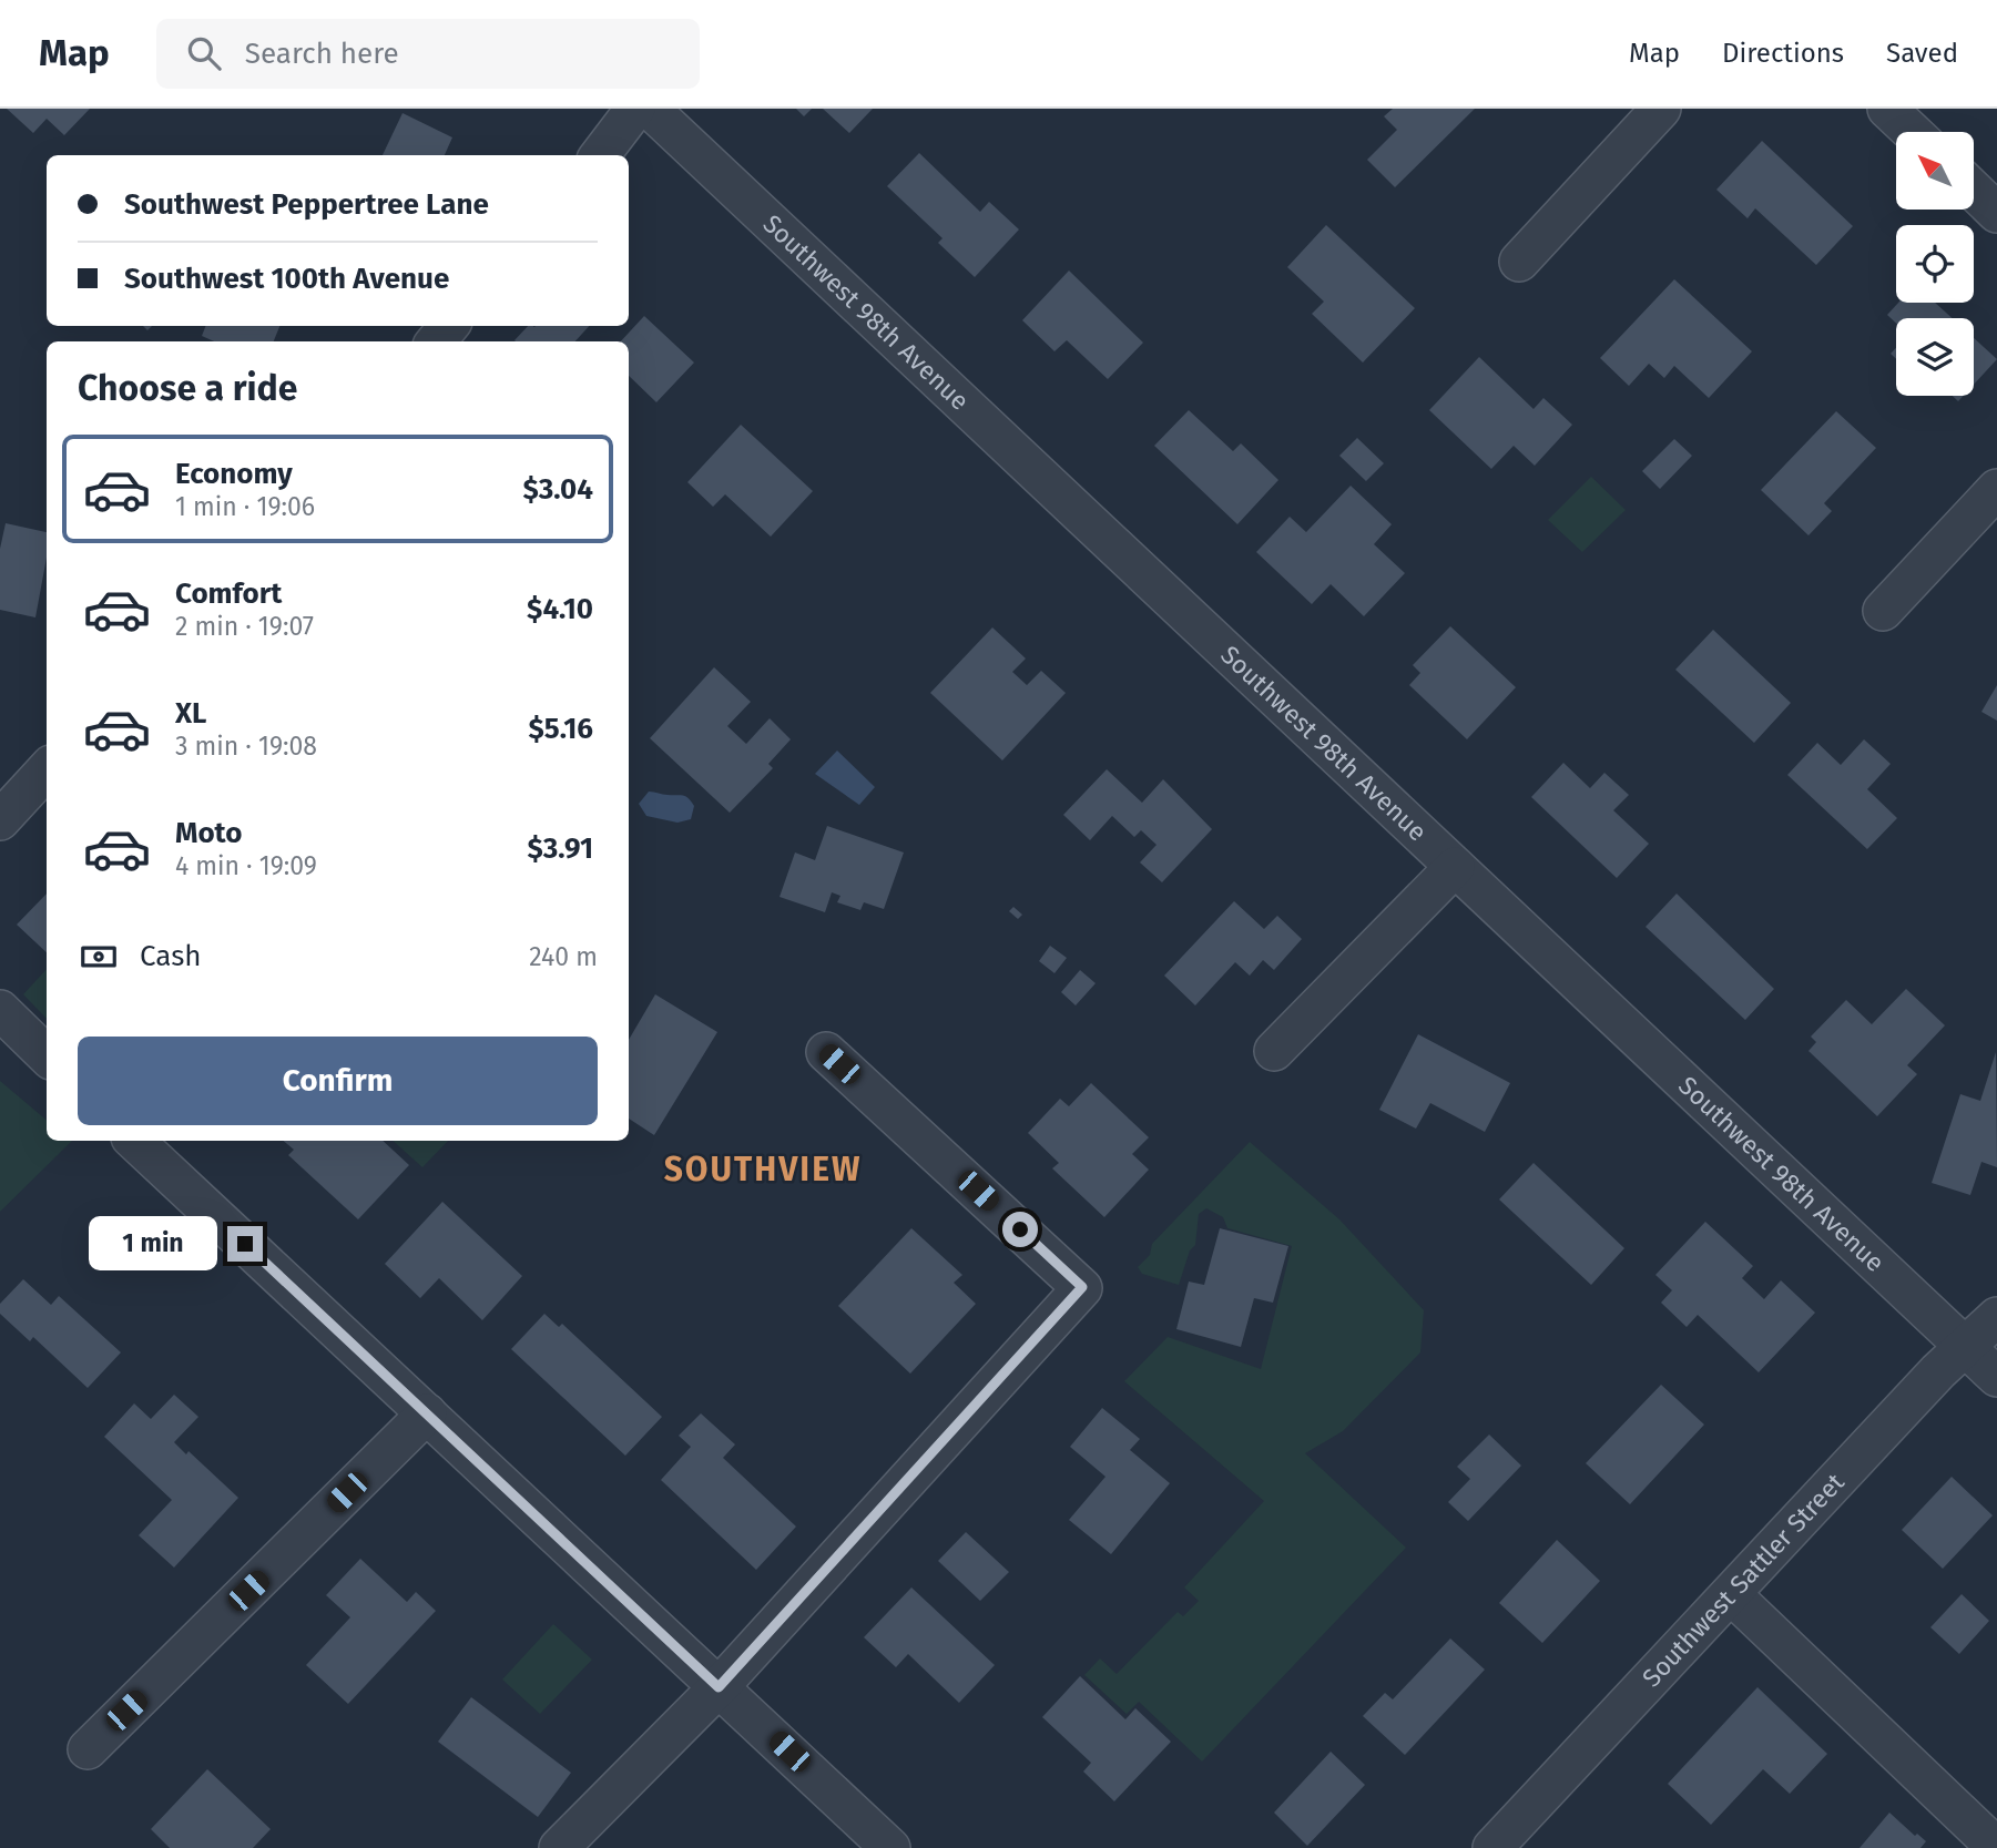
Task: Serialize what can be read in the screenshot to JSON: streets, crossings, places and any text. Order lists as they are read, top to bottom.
{
  "streets": {
    "street": ["Southwest 98th Avenue", "Southwest Sattler Street"]
  },
  "crossings": [
    ["Southwest 98th Avenue", "Southwest Sattler Street"]
  ],
  "districts": ["SOUTHVIEW"],
  "north": "top left",
  "page": {
    "header": "Map",
    "search": "Search here",
    "nav": ["Map", "Directions", "Saved"],
    "banner": ["Southwest Peppertree Lane", "Southwest 100th Avenue"],
    "heading": "Choose a ride",
    "list": [
      {
        "name": "Economy",
        "note": "1 min · 19:06",
        "value": "$3.04"
      },
      {
        "name": "Comfort",
        "note": "2 min · 19:07",
        "value": "$4.10"
      },
      {
        "name": "XL",
        "note": "3 min · 19:08",
        "value": "$5.16"
      },
      {
        "name": "Moto",
        "note": "4 min · 19:09",
        "value": "$3.91"
      }
    ],
    "pay": ["Cash", "240 m"],
    "buttons": "Confirm",
    "bubble": "1 min"
  }
}
